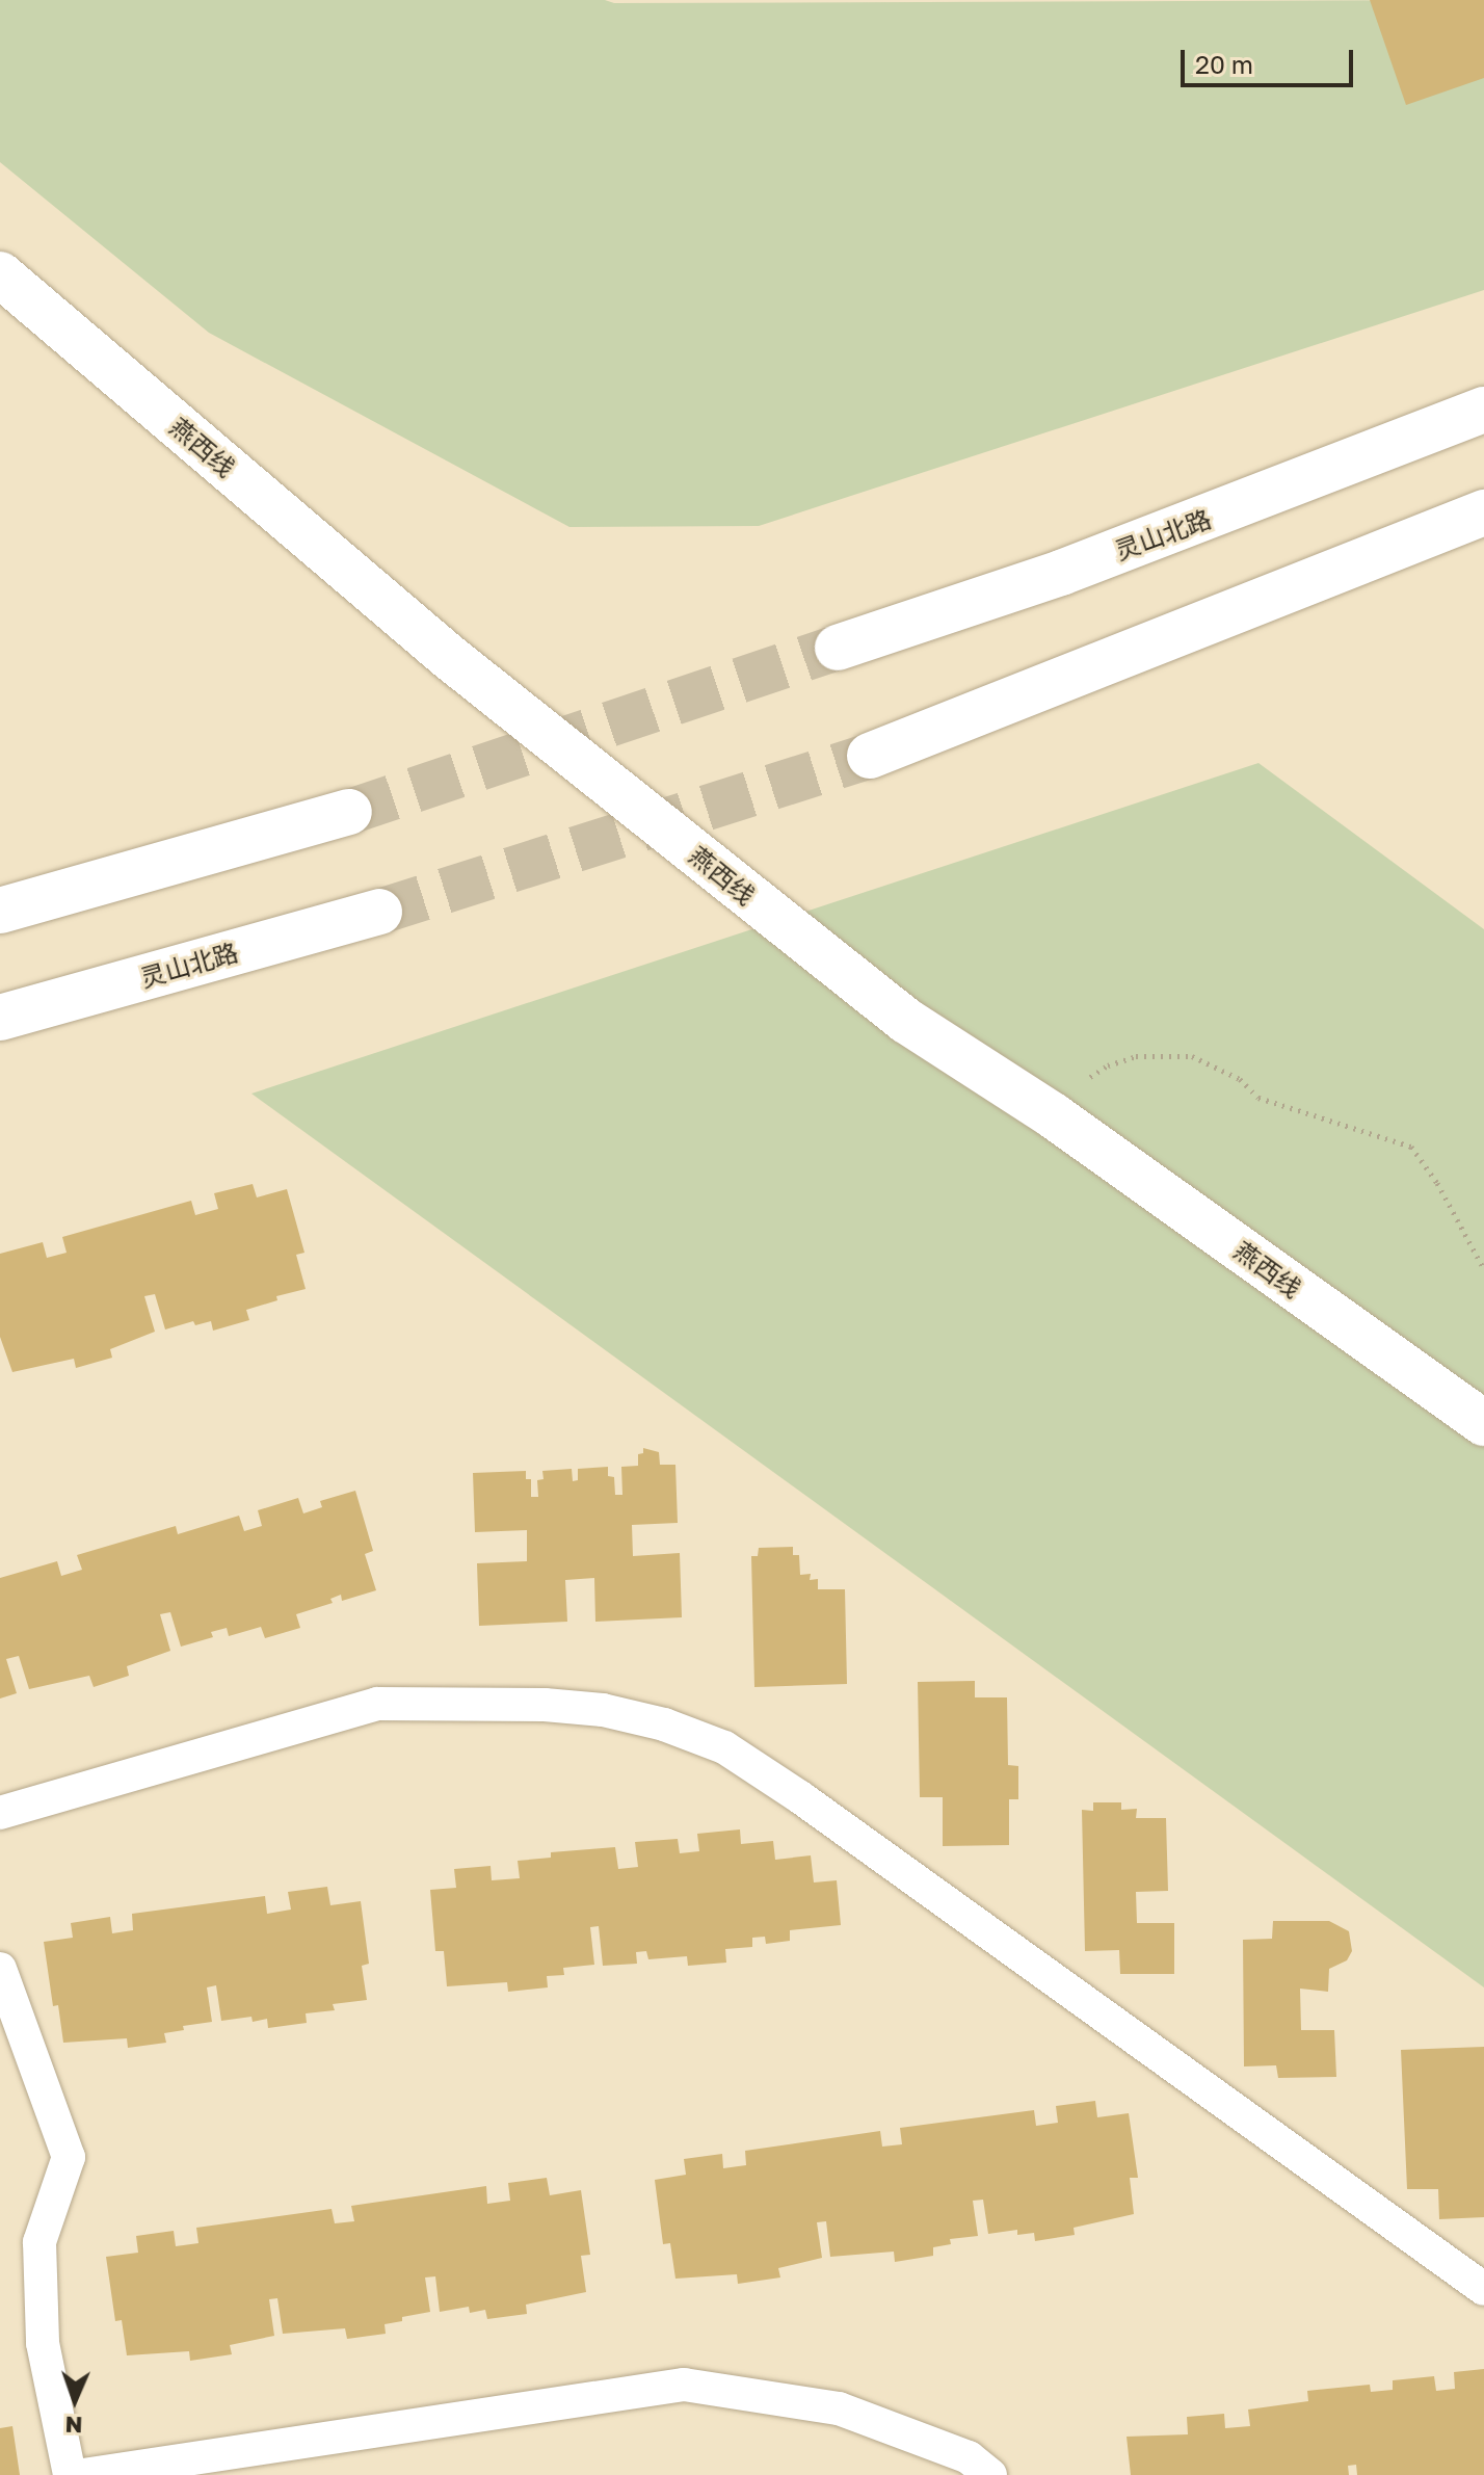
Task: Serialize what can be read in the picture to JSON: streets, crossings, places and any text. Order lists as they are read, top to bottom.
{
  "streets": {
    "street": ["燕西线", "灵山北路"]
  },
  "scale_bar": "20 m",
  "north": "bottom"
}
